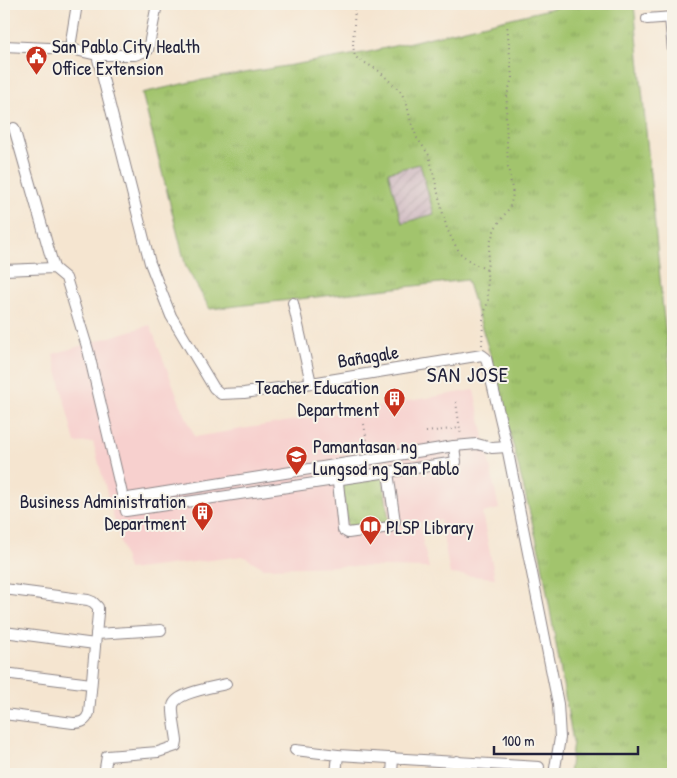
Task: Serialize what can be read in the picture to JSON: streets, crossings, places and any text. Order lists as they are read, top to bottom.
{
  "streets": {
    "street": ["Bañagale"]
  },
  "districts": ["SAN JOSE"],
  "places": {
    "public building": ["San Pablo City Health Office Extension"],
    "building": ["Teacher Education Department", "Business Administration Department"],
    "school or university": ["Pamantasan ng Lungsod ng San Pablo"],
    "library": ["PLSP Library"]
  },
  "scale_bar": "100 m"
}
